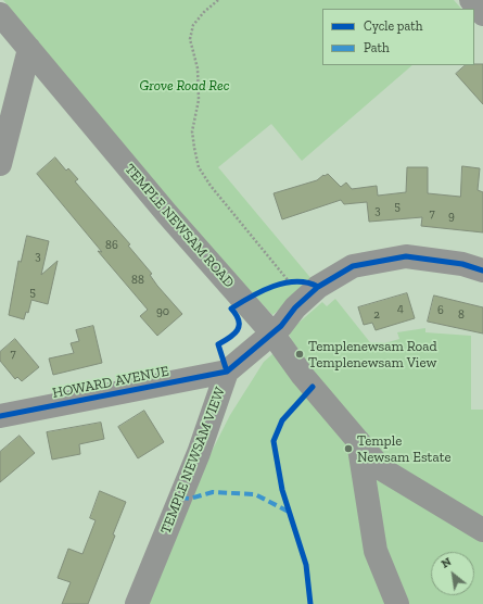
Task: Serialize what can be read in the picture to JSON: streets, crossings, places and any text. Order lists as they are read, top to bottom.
{
  "streets": {
    "street": ["TEMPLE NEWSAM ROAD", "HOWARD AVENUE", "TEMPLE NEWSAM VIEW"]
  },
  "crossings": [
    ["TEMPLE NEWSAM ROAD", "TEMPLE NEWSAM VIEW"],
    ["HOWARD AVENUE", "TEMPLE NEWSAM VIEW"]
  ],
  "parks": ["Grove Road Rec"],
  "places": ["Templenewsam Road Templenewsam View", "Temple Newsam Estate"],
  "house_numbers": [
    "5",
    "3",
    "7",
    "9",
    "86",
    "3",
    "88",
    "5",
    "4",
    "6",
    "90",
    "2",
    "8",
    "7"
  ],
  "legend": ["Cycle path", "Path"],
  "north": "top left"
}
